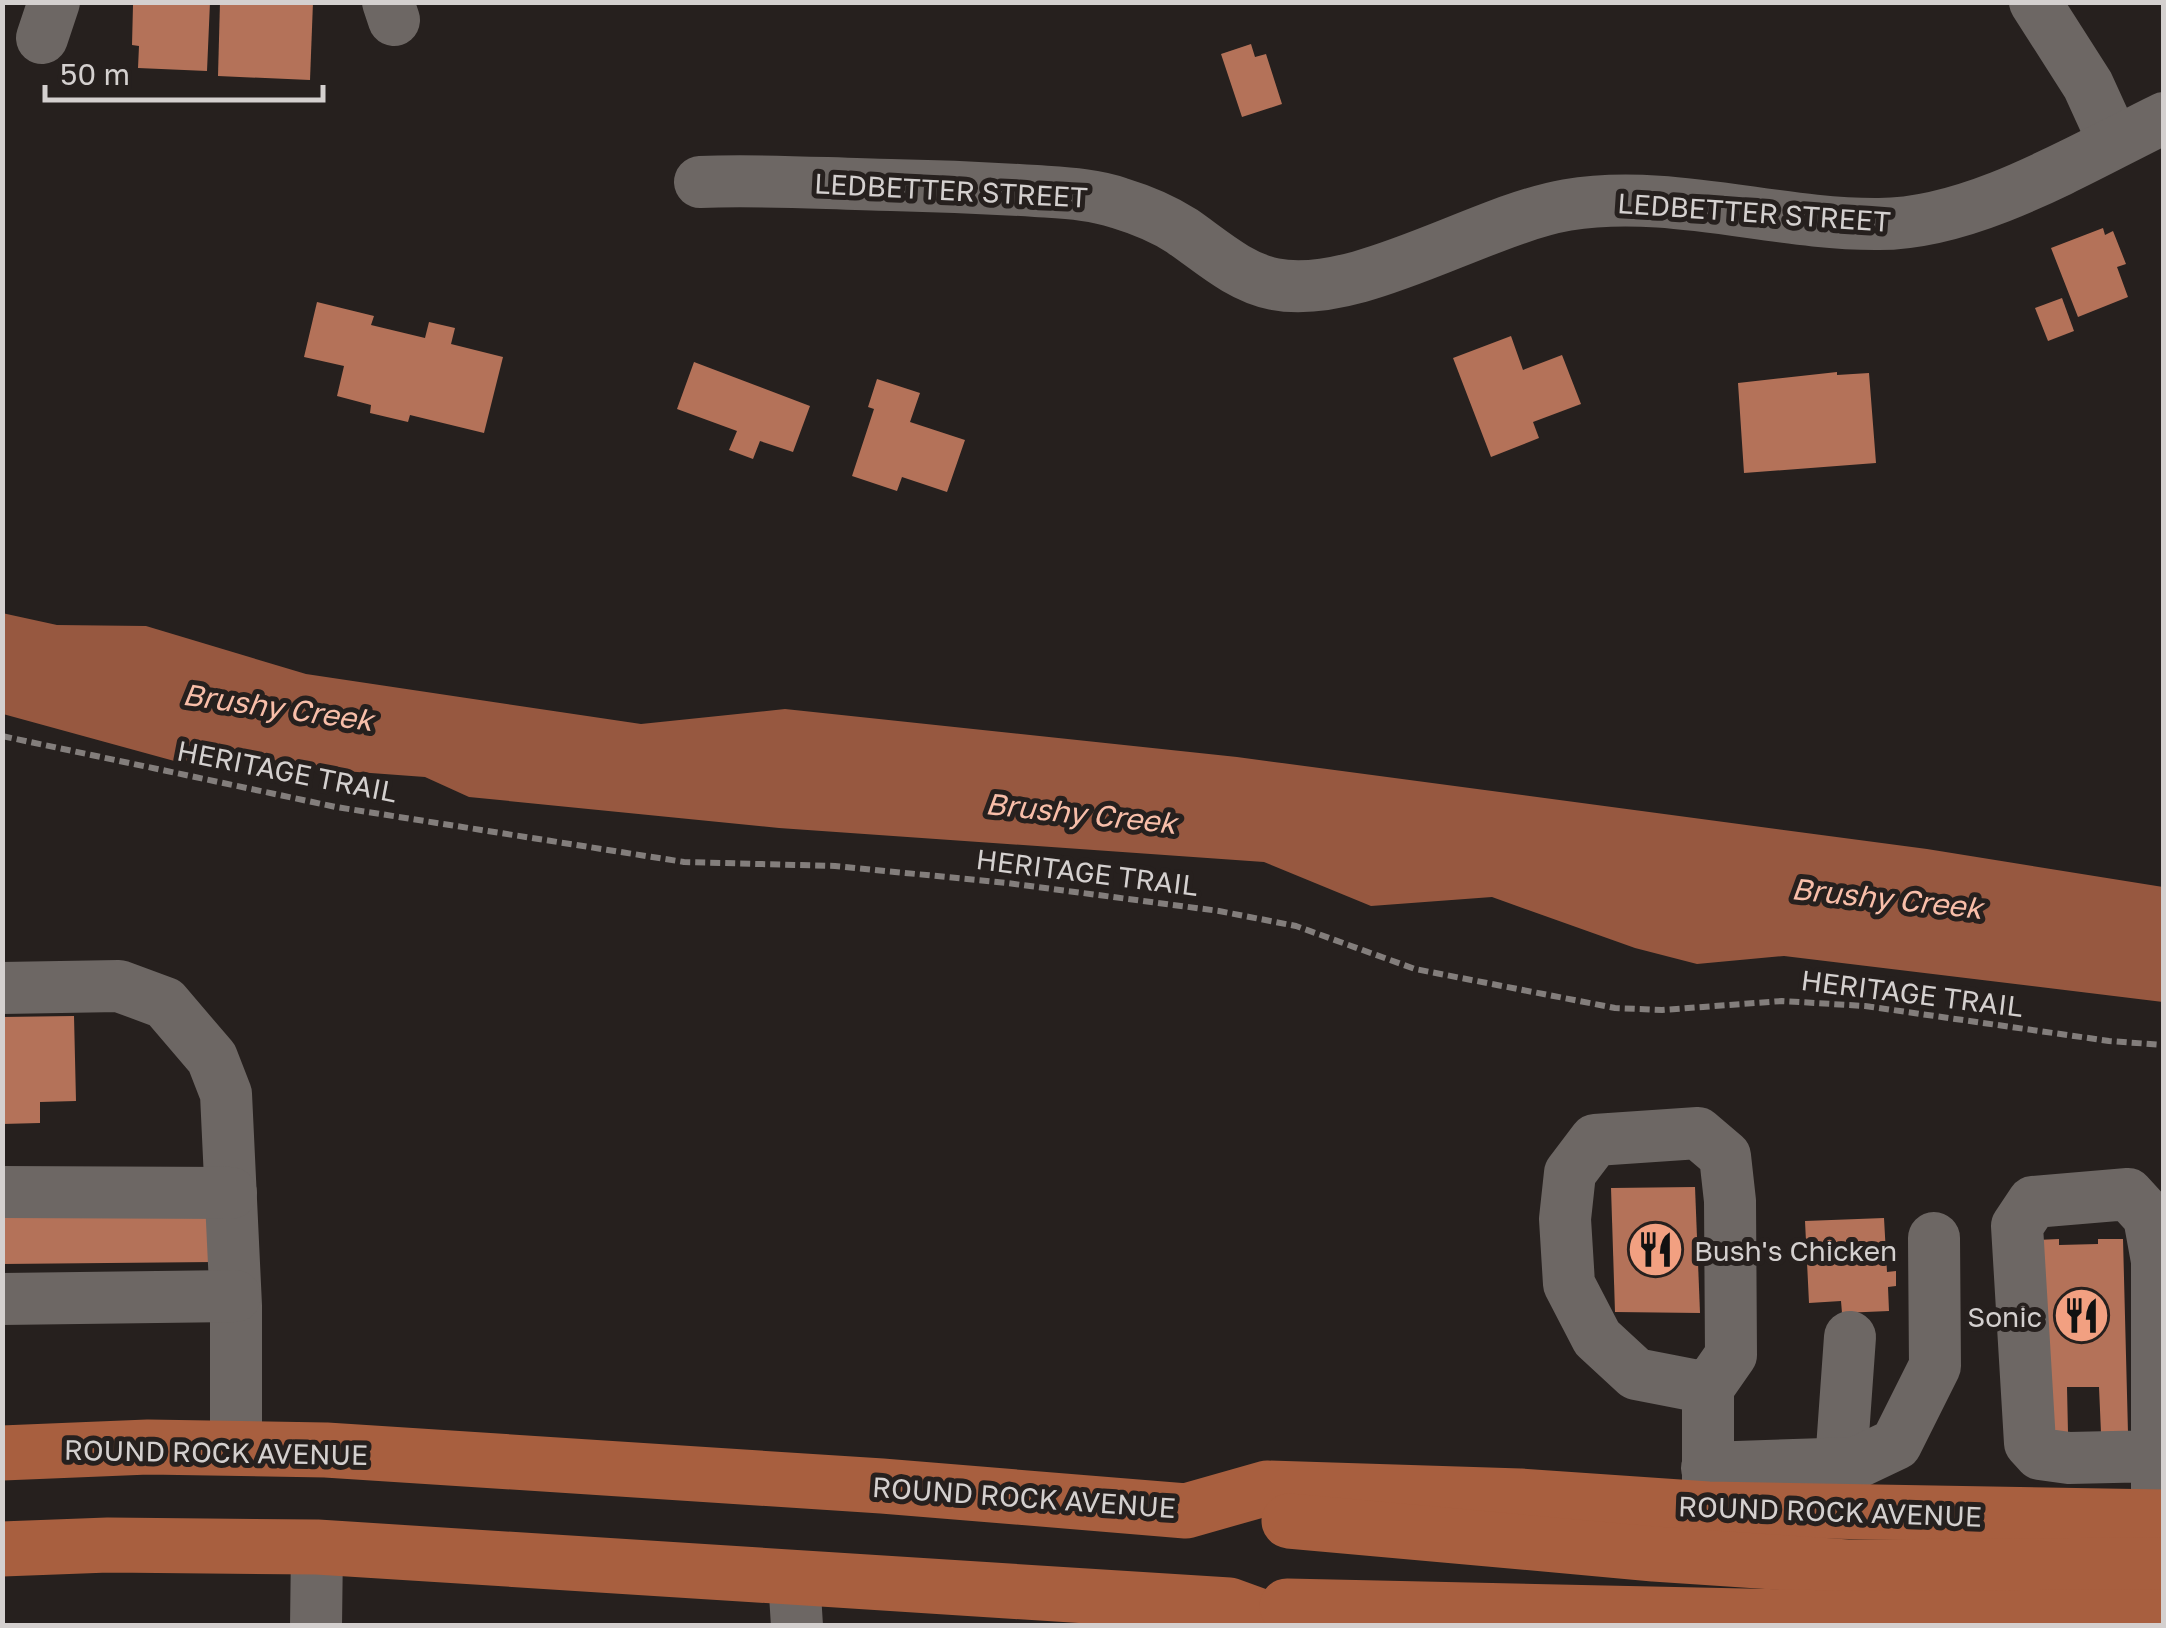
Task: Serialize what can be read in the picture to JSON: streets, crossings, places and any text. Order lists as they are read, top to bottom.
{
  "streets": {
    "main road": ["ROUND ROCK AVENUE"],
    "street": ["LEDBETTER STREET"],
    "path": ["HERITAGE TRAIL"]
  },
  "water": ["Brushy Creek"],
  "places": {
    "restaurant": ["Bush's Chicken", "Sonic"]
  },
  "scale_bar": "50 m"
}
